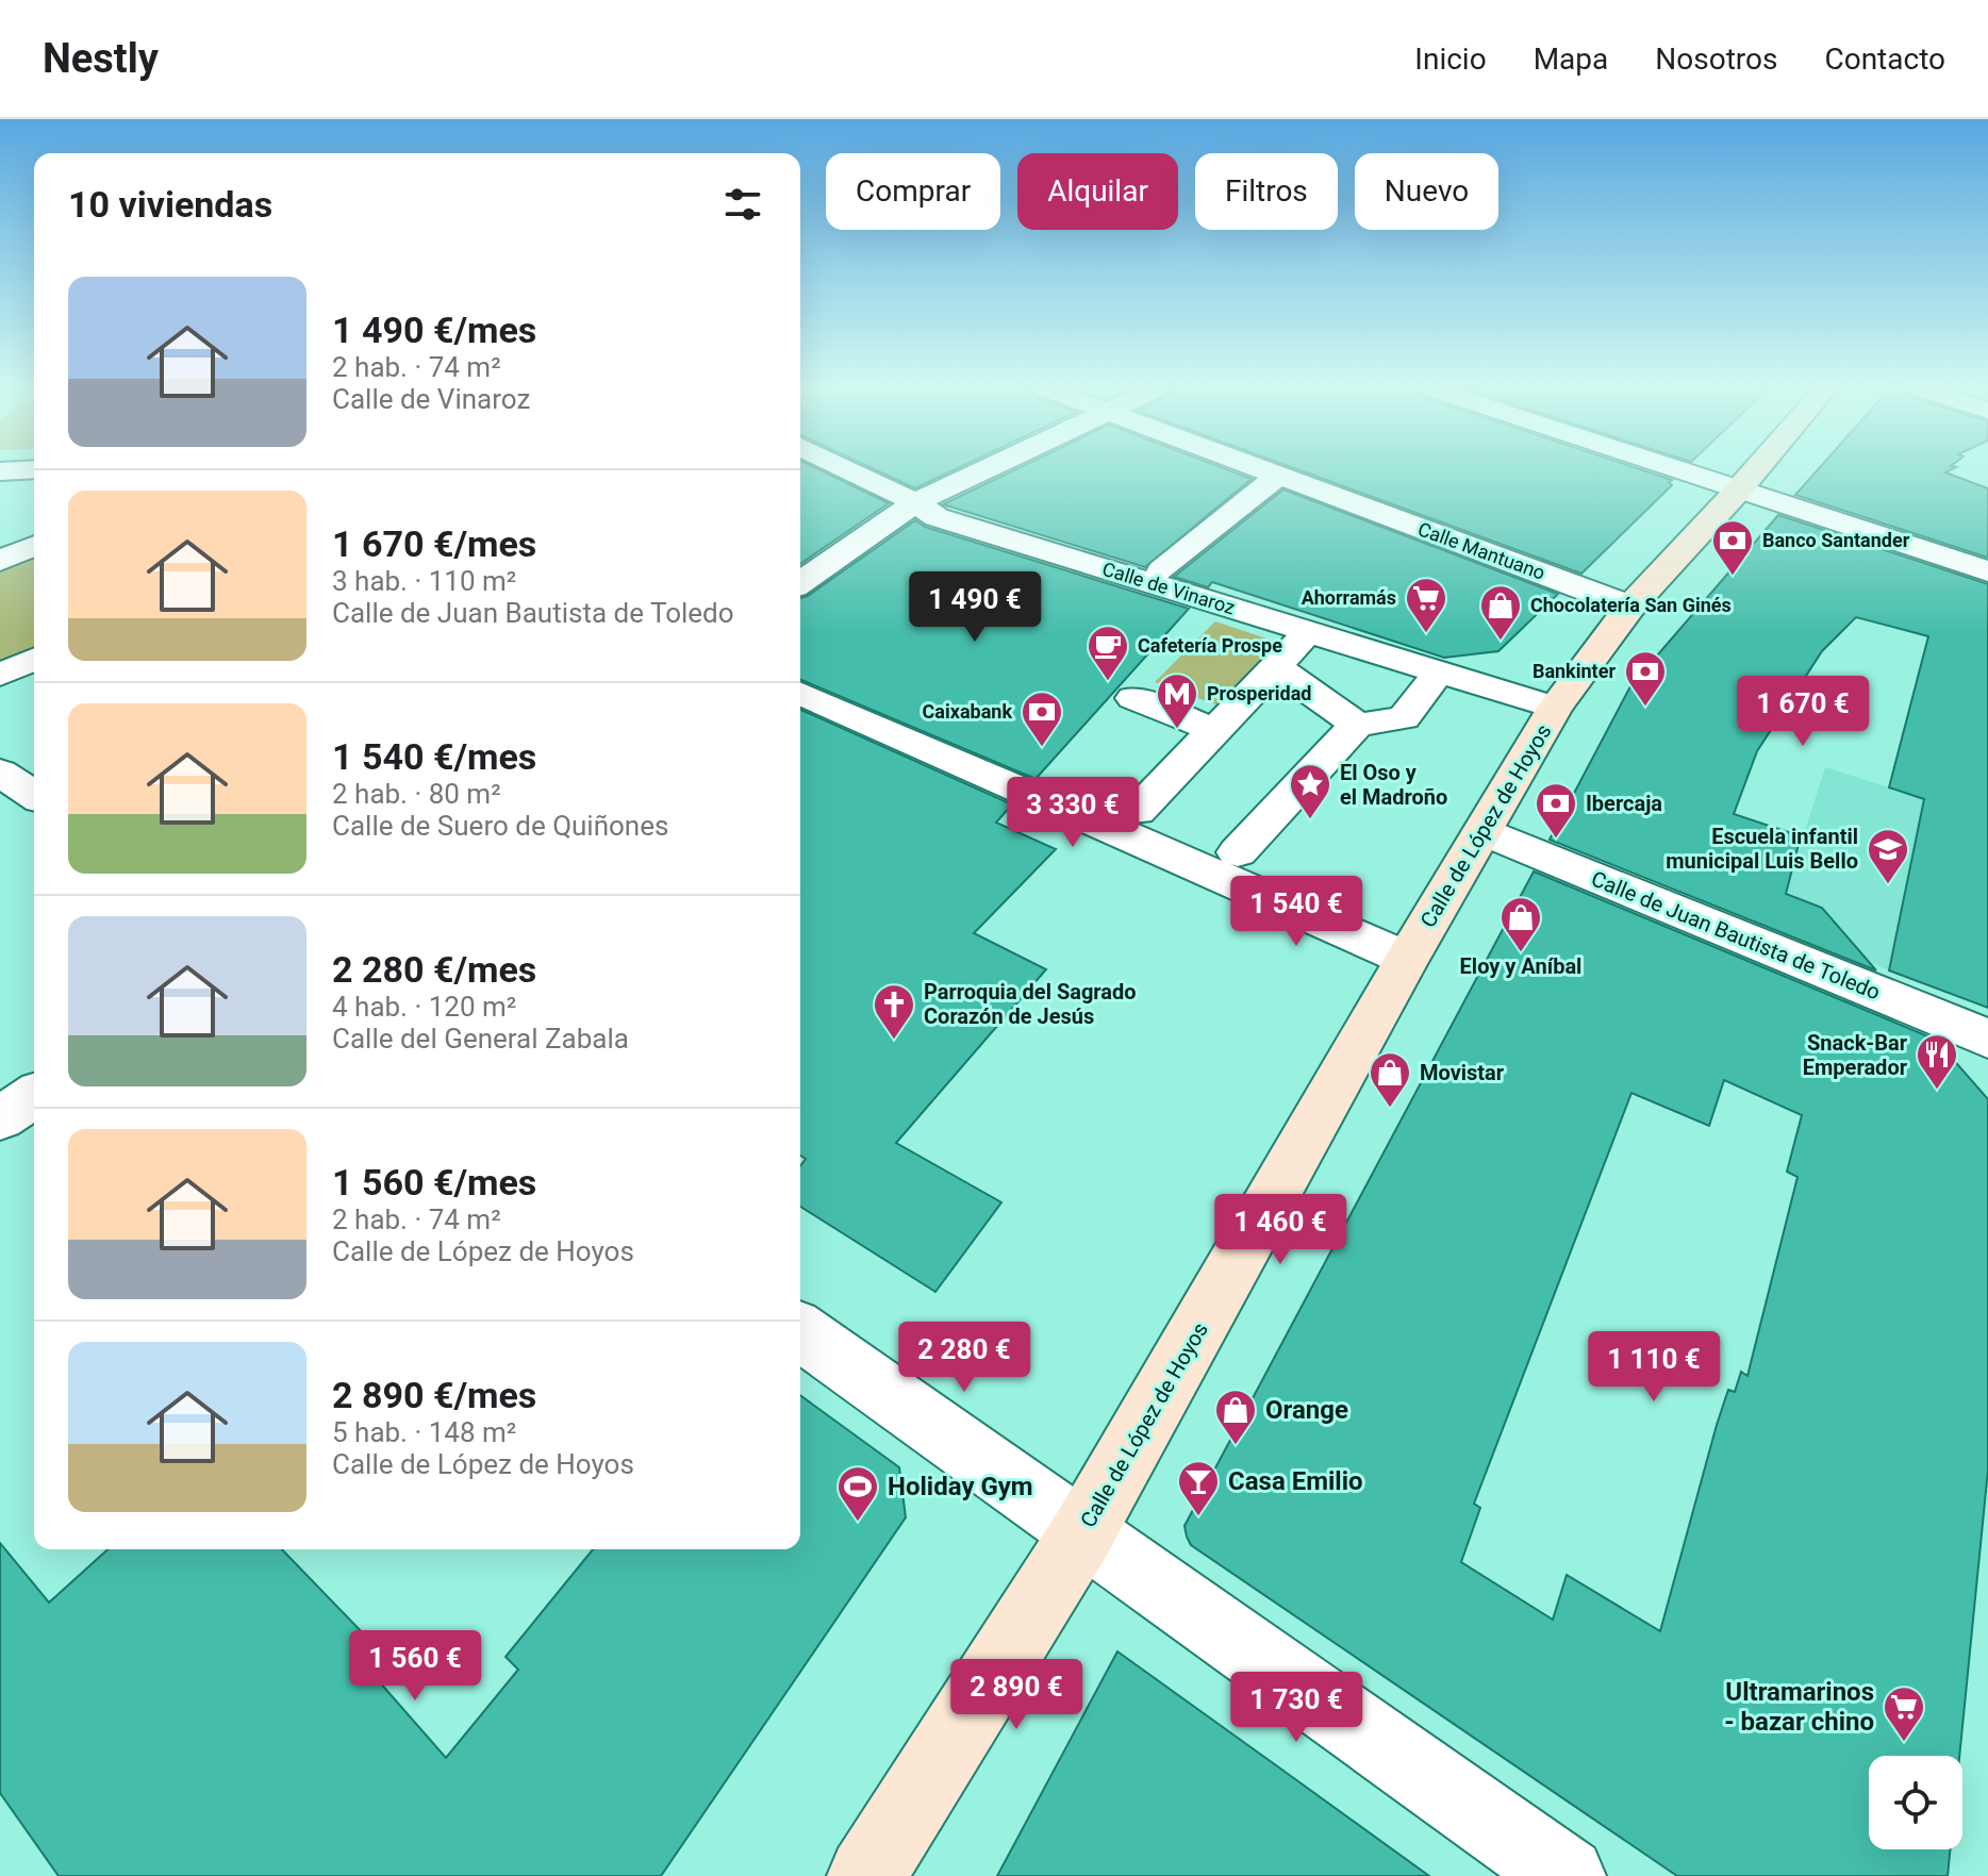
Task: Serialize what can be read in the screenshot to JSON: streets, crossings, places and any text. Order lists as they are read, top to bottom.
{
  "streets": {
    "street": [
      "Calle Mantuano",
      "Calle de Vinaroz",
      "Calle de López de Hoyos",
      "Calle de Juan Bautista de Toledo"
    ]
  },
  "crossings": [
    ["Calle Mantuano", "Calle de López de Hoyos"],
    ["Calle de Vinaroz", "Calle de López de Hoyos"],
    ["Calle de López de Hoyos", "Calle de Juan Bautista de Toledo"]
  ],
  "places": {
    "bank": [
      "Banco Santander",
      "Bankinter",
      "Caixabank",
      "Ibercaja"
    ],
    "supermarket": ["Ahorramás", "Ultramarinos - bazar chino"],
    "shop": [
      "Chocolatería San Ginés",
      "Eloy y Aníbal",
      "Movistar",
      "Orange"
    ],
    "cafe": ["Cafetería Prospe"],
    "metro station": ["Prosperidad"],
    "place": ["El Oso y el Madroño"],
    "school or university": ["Escuela infantil municipal Luis Bello"],
    "church": ["Parroquia del Sagrado Corazón de Jesús"],
    "restaurant": ["Snack-Bar Emperador"],
    "bar": ["Casa Emilio"],
    "sports": ["Holiday Gym"]
  },
  "page": {
    "header": "Nestly",
    "nav": [
      "Inicio",
      "Mapa",
      "Nosotros",
      "Contacto"
    ],
    "chip": [
      "Comprar",
      "Alquilar",
      "Filtros",
      "Nuevo"
    ],
    "heading": "10 viviendas",
    "list": [
      {
        "name": "1 490 €/mes",
        "note": "2 hab. · 74 m² · Calle de Vinaroz"
      },
      {
        "name": "1 670 €/mes",
        "note": "3 hab. · 110 m² · Calle de Juan Bautista de Toledo"
      },
      {
        "name": "1 540 €/mes",
        "note": "2 hab. · 80 m² · Calle de Suero de Quiñones"
      },
      {
        "name": "2 280 €/mes",
        "note": "4 hab. · 120 m² · Calle del General Zabala"
      },
      {
        "name": "1 560 €/mes",
        "note": "2 hab. · 74 m² · Calle de López de Hoyos"
      },
      {
        "name": "2 890 €/mes",
        "note": "5 hab. · 148 m² · Calle de López de Hoyos"
      }
    ],
    "price": [
      "1 490 €",
      "1 670 €",
      "3 330 €",
      "1 540 €",
      "1 460 €",
      "2 280 €",
      "1 110 €",
      "1 560 €",
      "2 890 €",
      "1 730 €"
    ]
  }
}
